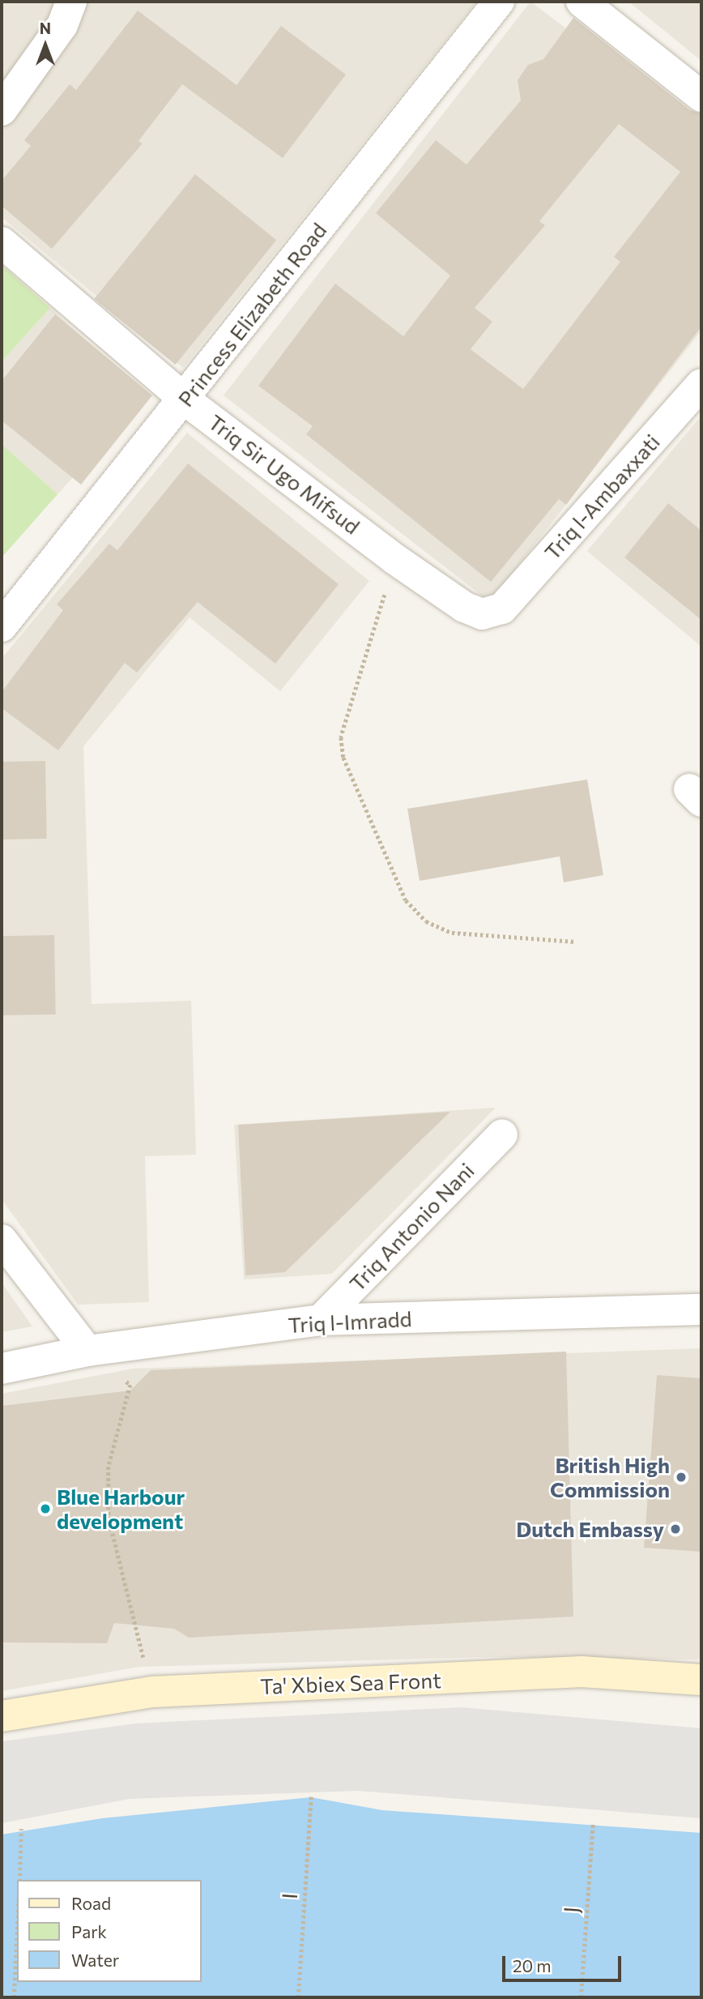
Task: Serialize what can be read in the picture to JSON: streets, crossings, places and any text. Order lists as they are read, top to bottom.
{
  "streets": {
    "main road": ["Ta' Xbiex Sea Front"],
    "street": [
      "Princess Elizabeth Road",
      "Triq Sir Ugo Mifsud",
      "Triq l-Ambaxxati",
      "Triq Antonio Nani",
      "Triq l-Imradd"
    ],
    "path": ["I", "J"]
  },
  "crossings": [
    ["Princess Elizabeth Road", "Triq Sir Ugo Mifsud"],
    ["Triq Sir Ugo Mifsud", "Triq l-Ambaxxati"],
    ["Triq Antonio Nani", "Triq l-Imradd"]
  ],
  "places": ["British High Commission", "Blue Harbour development", "Dutch Embassy"],
  "legend": ["Road", "Park", "Water"],
  "scale_bar": "20 m",
  "north": "top"
}
